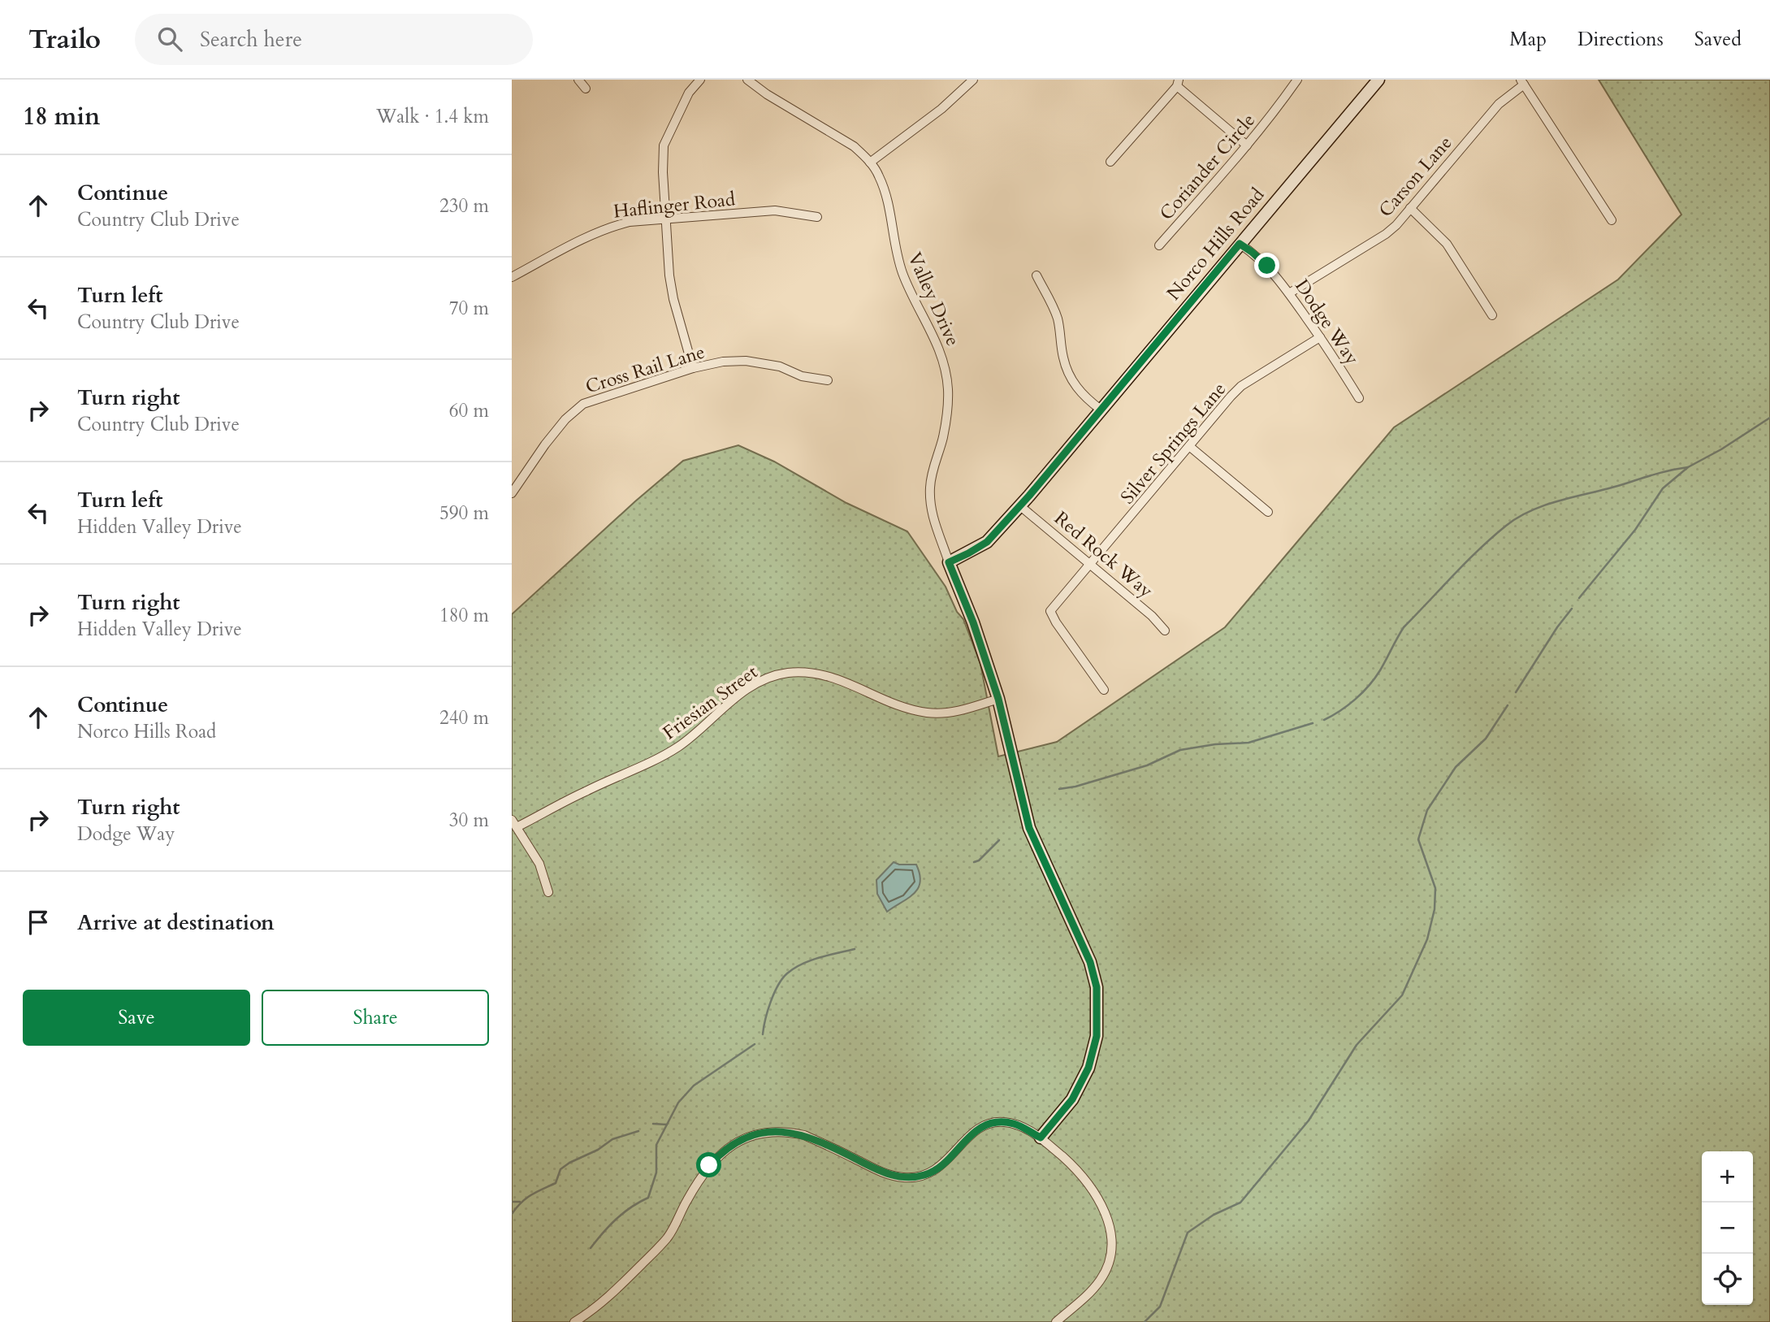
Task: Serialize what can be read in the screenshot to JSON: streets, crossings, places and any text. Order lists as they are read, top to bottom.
{
  "streets": {
    "street": [
      "Coriander Circle",
      "Carson Lane",
      "Haflinger Road",
      "Norco Hills Road",
      "Valley Drive",
      "Dodge Way",
      "Cross Rail Lane",
      "Silver Springs Lane",
      "Red Rock Way",
      "Friesian Street"
    ]
  },
  "crossings": [
    ["Carson Lane", "Dodge Way"],
    ["Norco Hills Road", "Valley Drive"],
    ["Norco Hills Road", "Dodge Way"],
    ["Norco Hills Road", "Red Rock Way"],
    ["Dodge Way", "Silver Springs Lane"],
    ["Silver Springs Lane", "Red Rock Way"]
  ],
  "page": {
    "header": "Trailo",
    "search": "Search here",
    "nav": ["Map", "Directions", "Saved"],
    "heading": ["18 min", "Walk · 1.4 km"],
    "list": [
      ["Continue", "Country Club Drive", "230 m"],
      ["Turn left", "Country Club Drive", "70 m"],
      ["Turn right", "Country Club Drive", "60 m"],
      ["Turn left", "Hidden Valley Drive", "590 m"],
      ["Turn right", "Hidden Valley Drive", "180 m"],
      ["Continue", "Norco Hills Road", "240 m"],
      ["Turn right", "Dodge Way", "30 m"],
      "Arrive at destination"
    ],
    "buttons": ["Save", "Share"],
    "map_buttons": ["+", "−"]
  }
}
